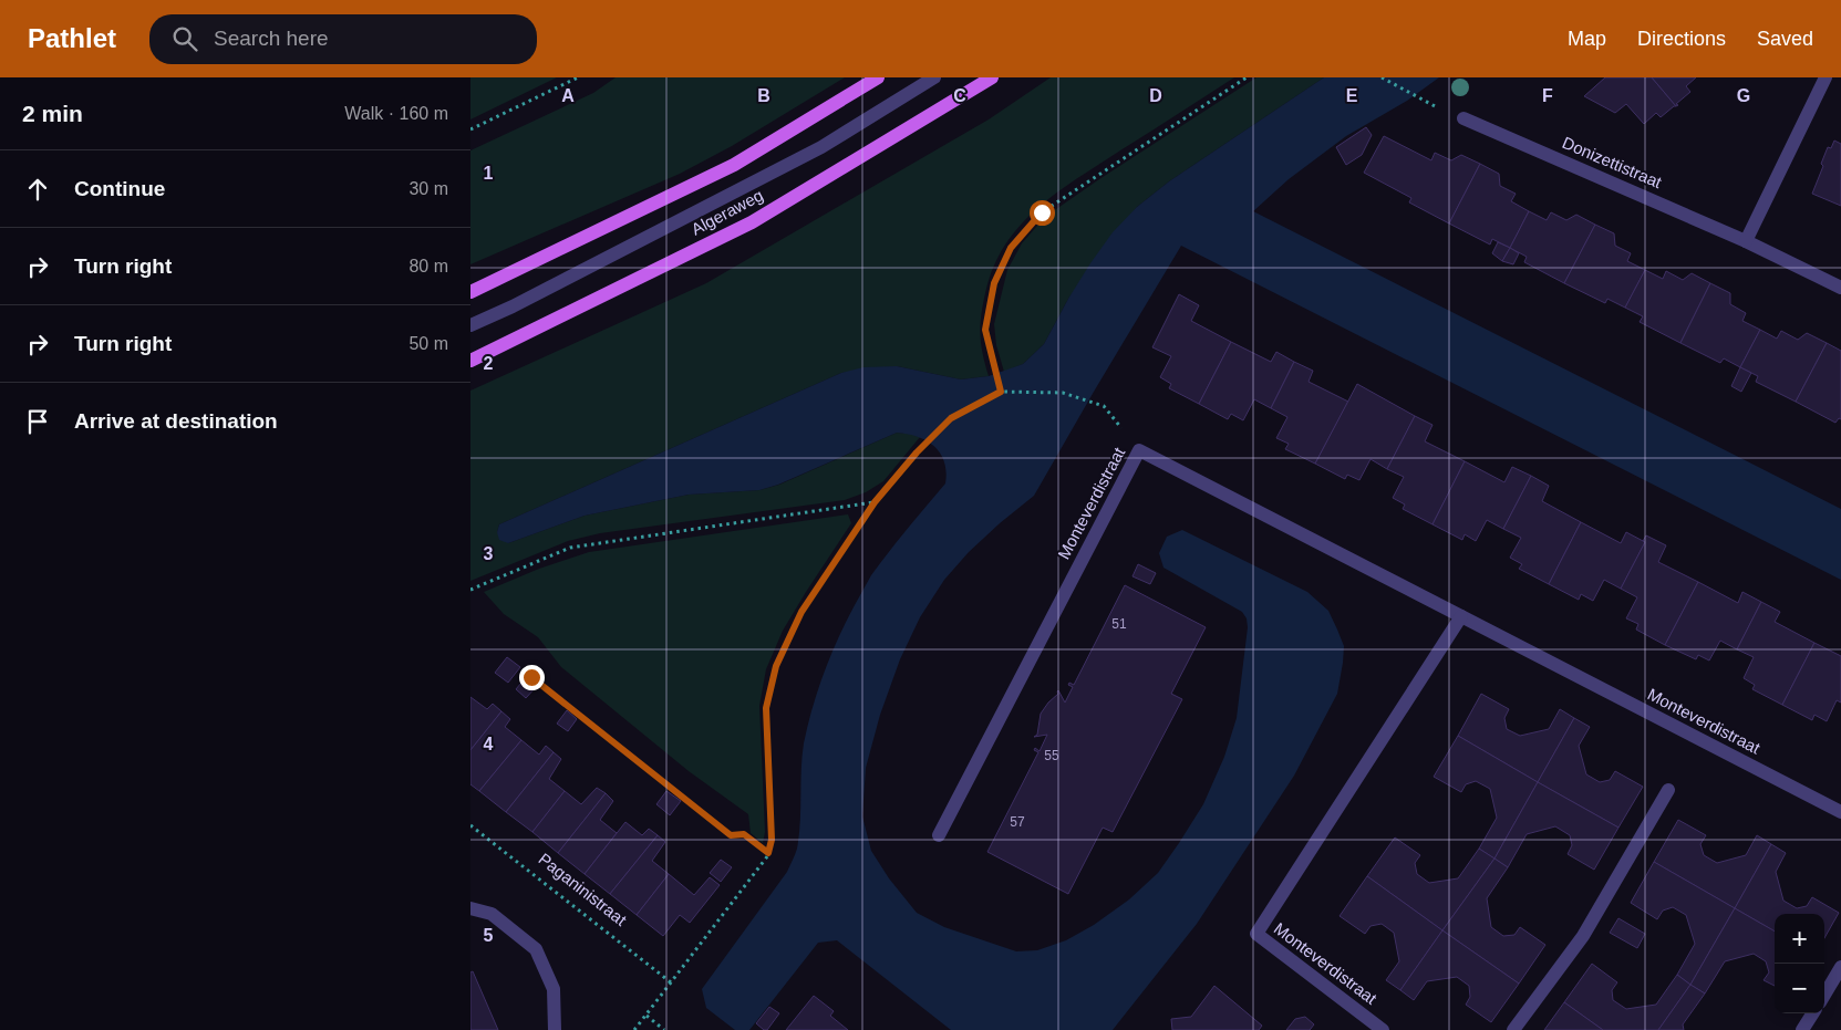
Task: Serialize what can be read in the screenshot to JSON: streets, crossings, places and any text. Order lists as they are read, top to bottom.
{
  "streets": {
    "main road": ["Algeraweg"],
    "street": ["Donizettistraat", "Monteverdistraat"],
    "path": ["Paganinistraat"]
  },
  "house_numbers": ["51", "55", "57"],
  "page": {
    "header": "Pathlet",
    "search": "Search here",
    "nav": ["Map", "Directions", "Saved"],
    "heading": ["2 min", "Walk · 160 m"],
    "list": [
      ["Continue", "30 m"],
      ["Turn right", "80 m"],
      ["Turn right", "50 m"],
      "Arrive at destination"
    ],
    "map_buttons": ["+", "−"]
  },
  "grid": {
    "columns": [
      "A",
      "B",
      "C",
      "D",
      "E",
      "F",
      "G"
    ],
    "rows": [
      "1",
      "2",
      "3",
      "4",
      "5"
    ]
  }
}
